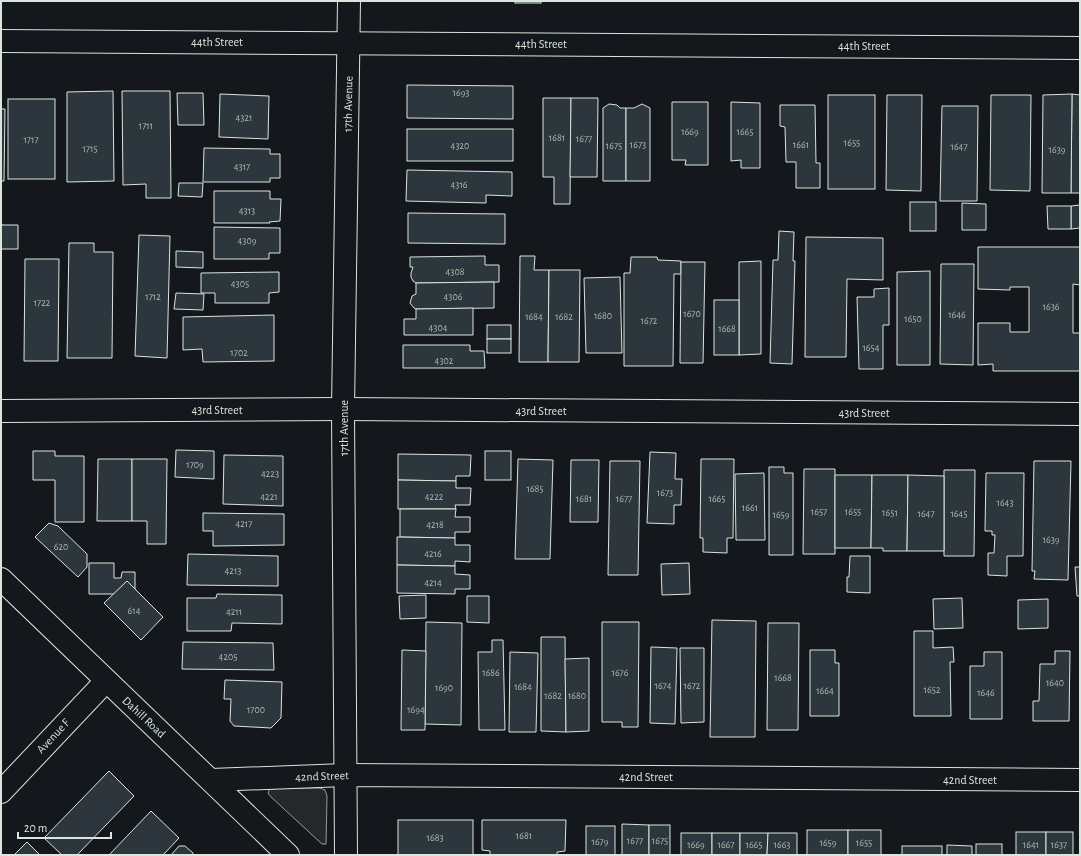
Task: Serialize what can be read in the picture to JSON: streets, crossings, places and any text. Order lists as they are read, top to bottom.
{
  "streets": {
    "street": [
      "44th Street",
      "17th Avenue",
      "43rd Street",
      "Dahill Road",
      "Avenue F",
      "42nd Street"
    ]
  },
  "crossings": [
    ["44th Street", "17th Avenue"],
    ["17th Avenue", "43rd Street"],
    ["17th Avenue", "42nd Street"],
    ["Dahill Road", "Avenue F"],
    ["Dahill Road", "42nd Street"]
  ],
  "house_numbers": [
    "1693",
    "4321",
    "1711",
    "1669",
    "1665",
    "1681",
    "1677",
    "1717",
    "1655",
    "1673",
    "1661",
    "4320",
    "1675",
    "1647",
    "1715",
    "1639",
    "4317",
    "4316",
    "4313",
    "4309",
    "4308",
    "4305",
    "1712",
    "4306",
    "1722",
    "1636",
    "1670",
    "1646",
    "1680",
    "1684",
    "1682",
    "1650",
    "1672",
    "4304",
    "1668",
    "1654",
    "1702",
    "4302",
    "1709",
    "4223",
    "1685",
    "1673",
    "4221",
    "4222",
    "1681",
    "1677",
    "1665",
    "1643",
    "1661",
    "1657",
    "1655",
    "1651",
    "1647",
    "1645",
    "1659",
    "4217",
    "4218",
    "1639",
    "620",
    "4216",
    "4213",
    "4214",
    "614",
    "4211",
    "4205",
    "1686",
    "1676",
    "1668",
    "1640",
    "1674",
    "1672",
    "1684",
    "1690",
    "1652",
    "1664",
    "1646",
    "1682",
    "1680",
    "1700",
    "1694",
    "1681",
    "1683",
    "1677",
    "1675",
    "1679",
    "1659",
    "1655",
    "1669",
    "1667",
    "1665",
    "1663",
    "1641",
    "1637"
  ],
  "scale_bar": "20 m"
}
